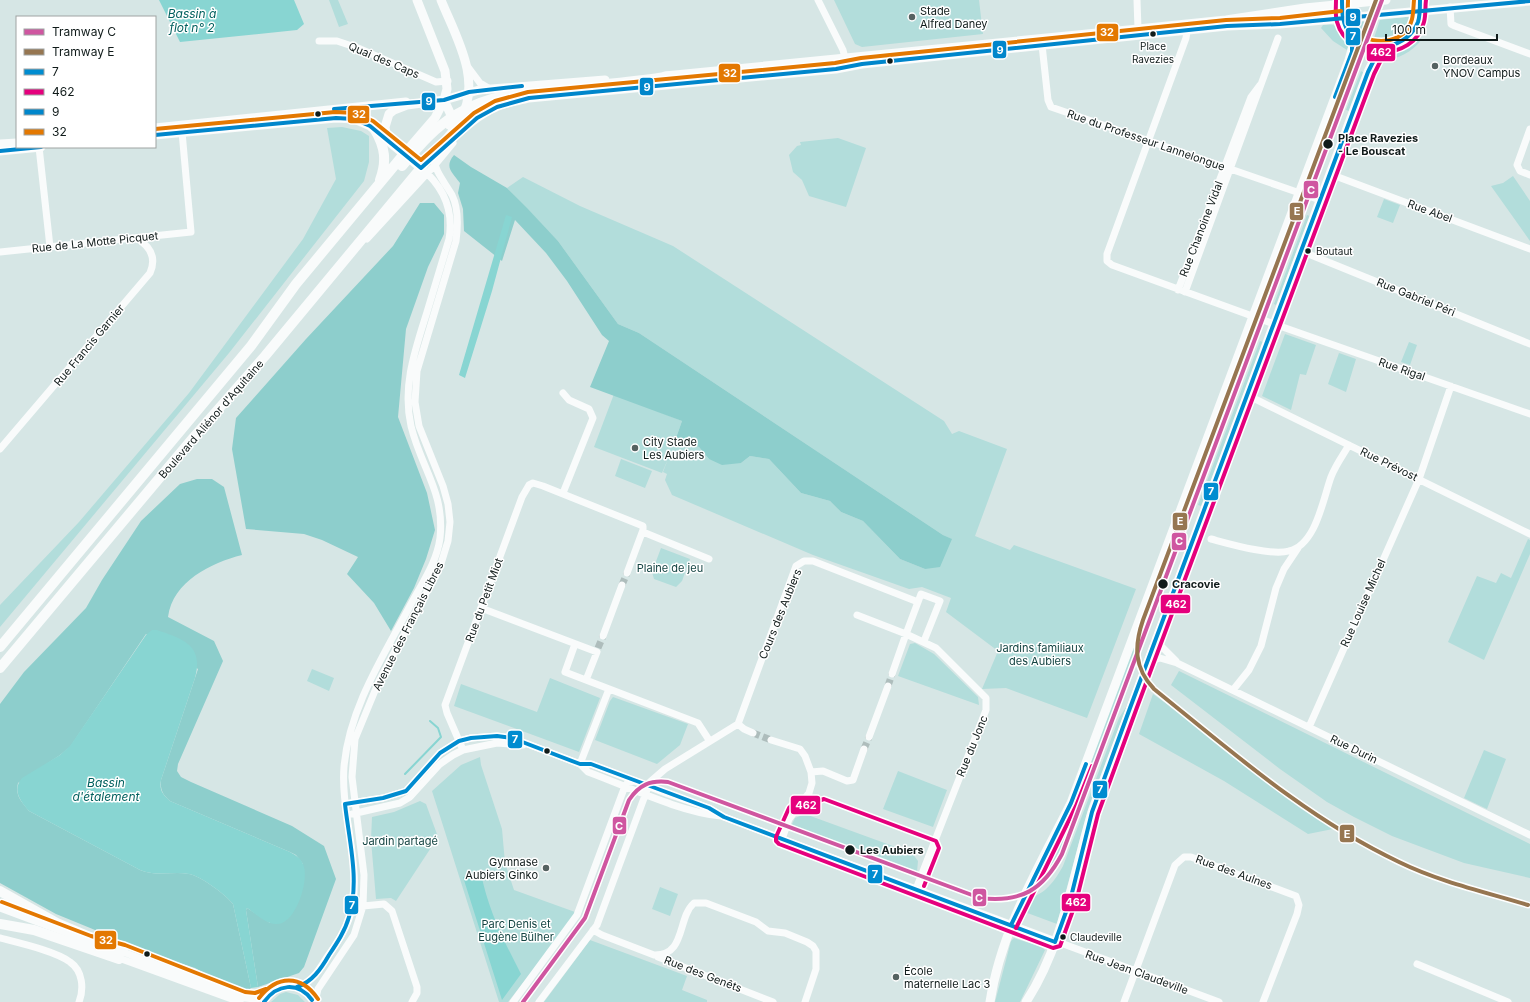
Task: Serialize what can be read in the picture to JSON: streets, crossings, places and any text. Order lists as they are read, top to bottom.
{
  "streets": {
    "highway": ["Boulevard Aliénor d'Aquitaine"],
    "street": [
      "Quai des Caps",
      "Rue du Professeur Lannelongue",
      "Rue Abel",
      "Rue Chanoine Vidal",
      "Rue de La Motte Picquet",
      "Rue Gabriel Péri",
      "Rue Francis Garnier",
      "Rue Rigal",
      "Rue Prévost",
      "Rue du Petit Miot",
      "Rue Louise Michel",
      "Cours des Aubiers",
      "Avenue des Français Libres",
      "Rue du Jonc",
      "Rue Durin",
      "Rue des Aulnes",
      "Rue Jean Claudeville",
      "Rue des Genêts"
    ]
  },
  "crossings": [
    ["Rue du Professeur Lannelongue", "Rue Chanoine Vidal"],
    ["Rue du Professeur Lannelongue", "Rue Rigal"],
    ["Rue Chanoine Vidal", "Rue Rigal"],
    ["Rue de La Motte Picquet", "Rue Francis Garnier"],
    ["Rue Rigal", "Rue Louise Michel"],
    ["Boulevard Aliénor d'Aquitaine", "Avenue des Français Libres"],
    ["Rue Prévost", "Rue Louise Michel"],
    ["Rue Louise Michel", "Rue Durin"],
    ["Rue du Jonc", "Rue Jean Claudeville"],
    ["Rue des Aulnes", "Rue Jean Claudeville"]
  ],
  "water": ["Bassin à flot n° 2", "Bassin d'étalement"],
  "parks": [
    "Plaine de jeu",
    "Jardins familiaux des Aubiers",
    "Jardin partagé",
    "Parc Denis et Eugène Bülher"
  ],
  "places": [
    "Stade Alfred Daney",
    "Place Ravezies",
    "Bordeaux YNOV Campus",
    "Place Ravezies - Le Bouscat",
    "Boutaut",
    "City Stade Les Aubiers",
    "Cracovie",
    "Les Aubiers",
    "Gymnase Aubiers Ginko",
    "Claudeville",
    "École maternelle Lac 3"
  ],
  "lines": [
    "tram line C",
    "tram line E",
    "transit line 7",
    "transit line 462",
    "transit line 32",
    "transit line 9"
  ],
  "legend": [
    "Tramway C",
    "Tramway E",
    "7",
    "462",
    "9",
    "32"
  ],
  "scale_bar": "100 m"
}
